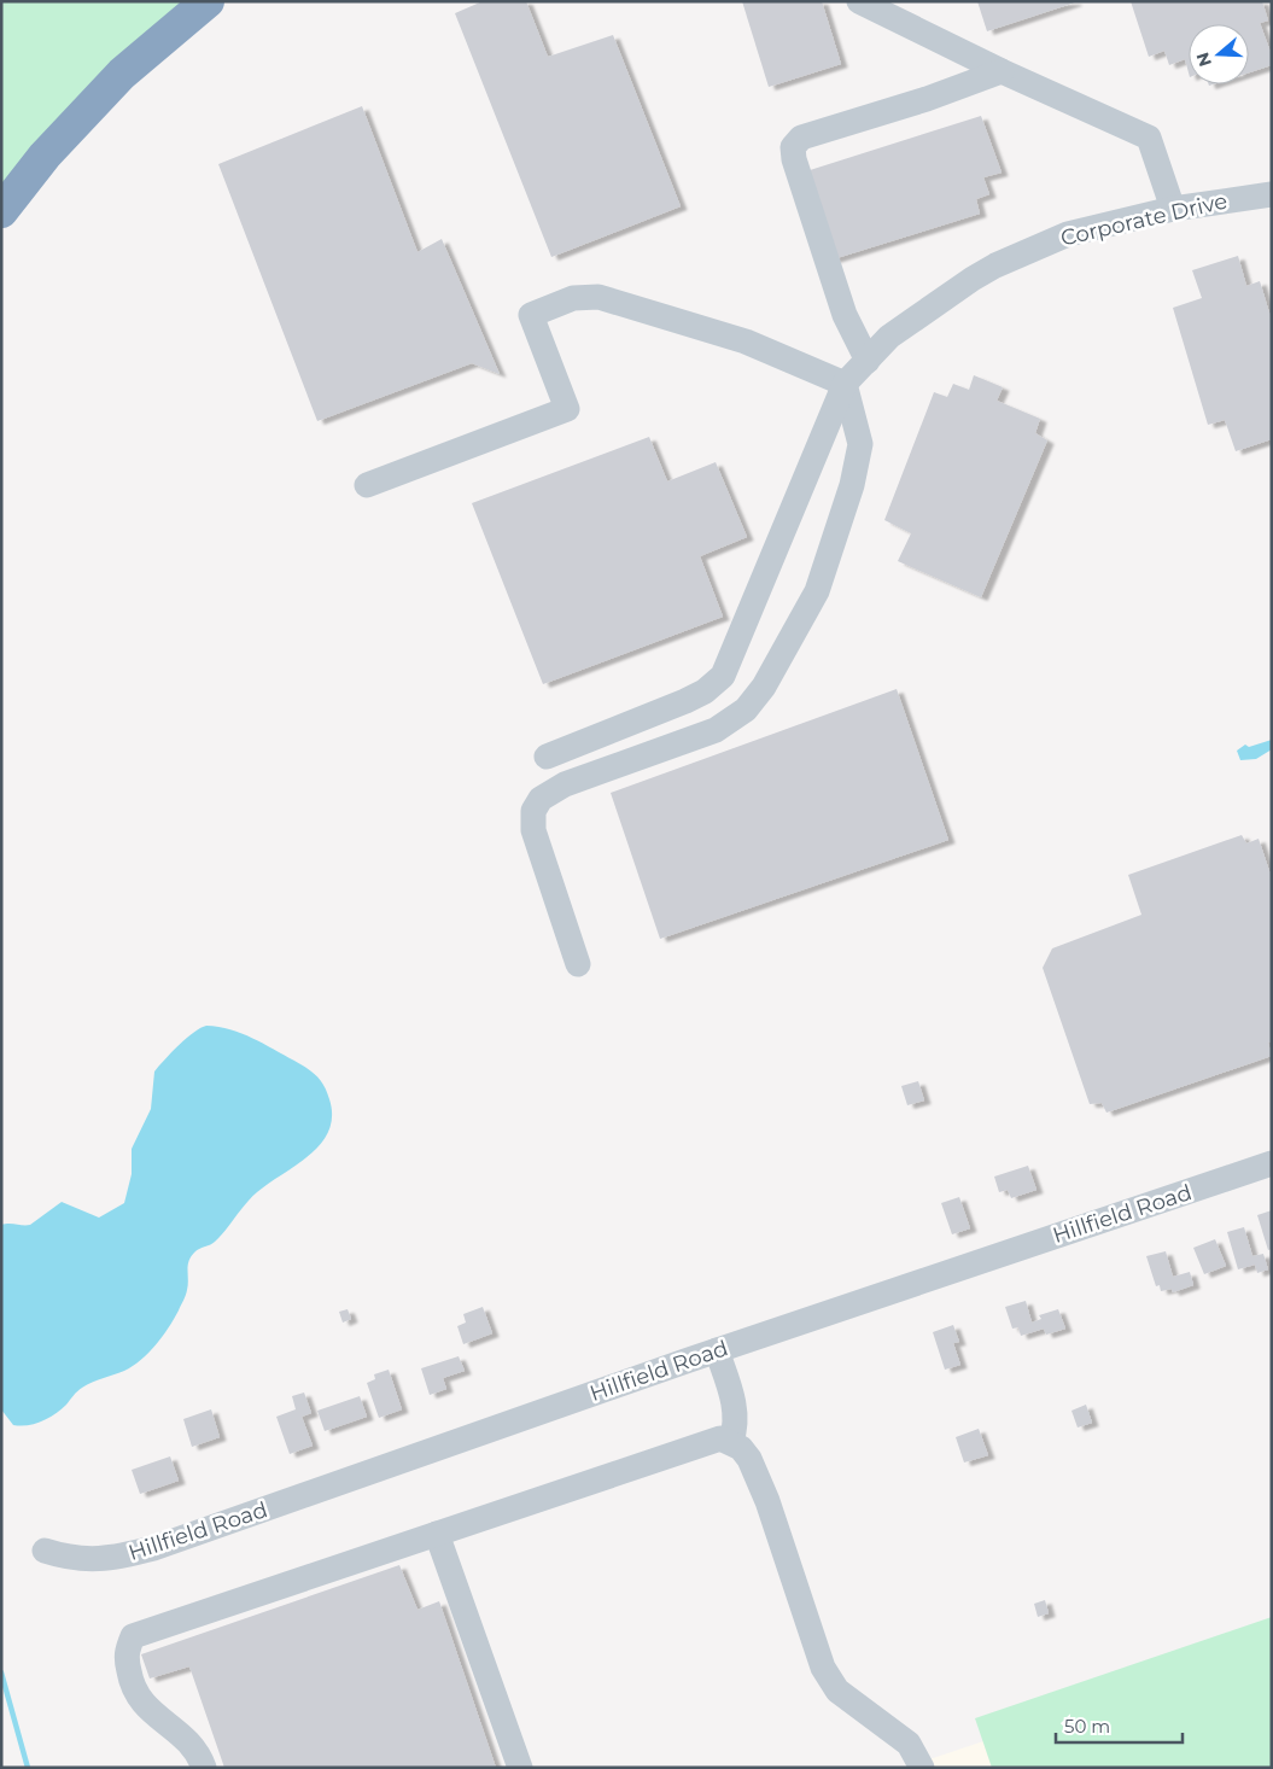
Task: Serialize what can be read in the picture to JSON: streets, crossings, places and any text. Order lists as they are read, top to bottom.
{
  "streets": {
    "street": ["Corporate Drive", "Hillfield Road"]
  },
  "scale_bar": "50 m",
  "north": "left"
}
